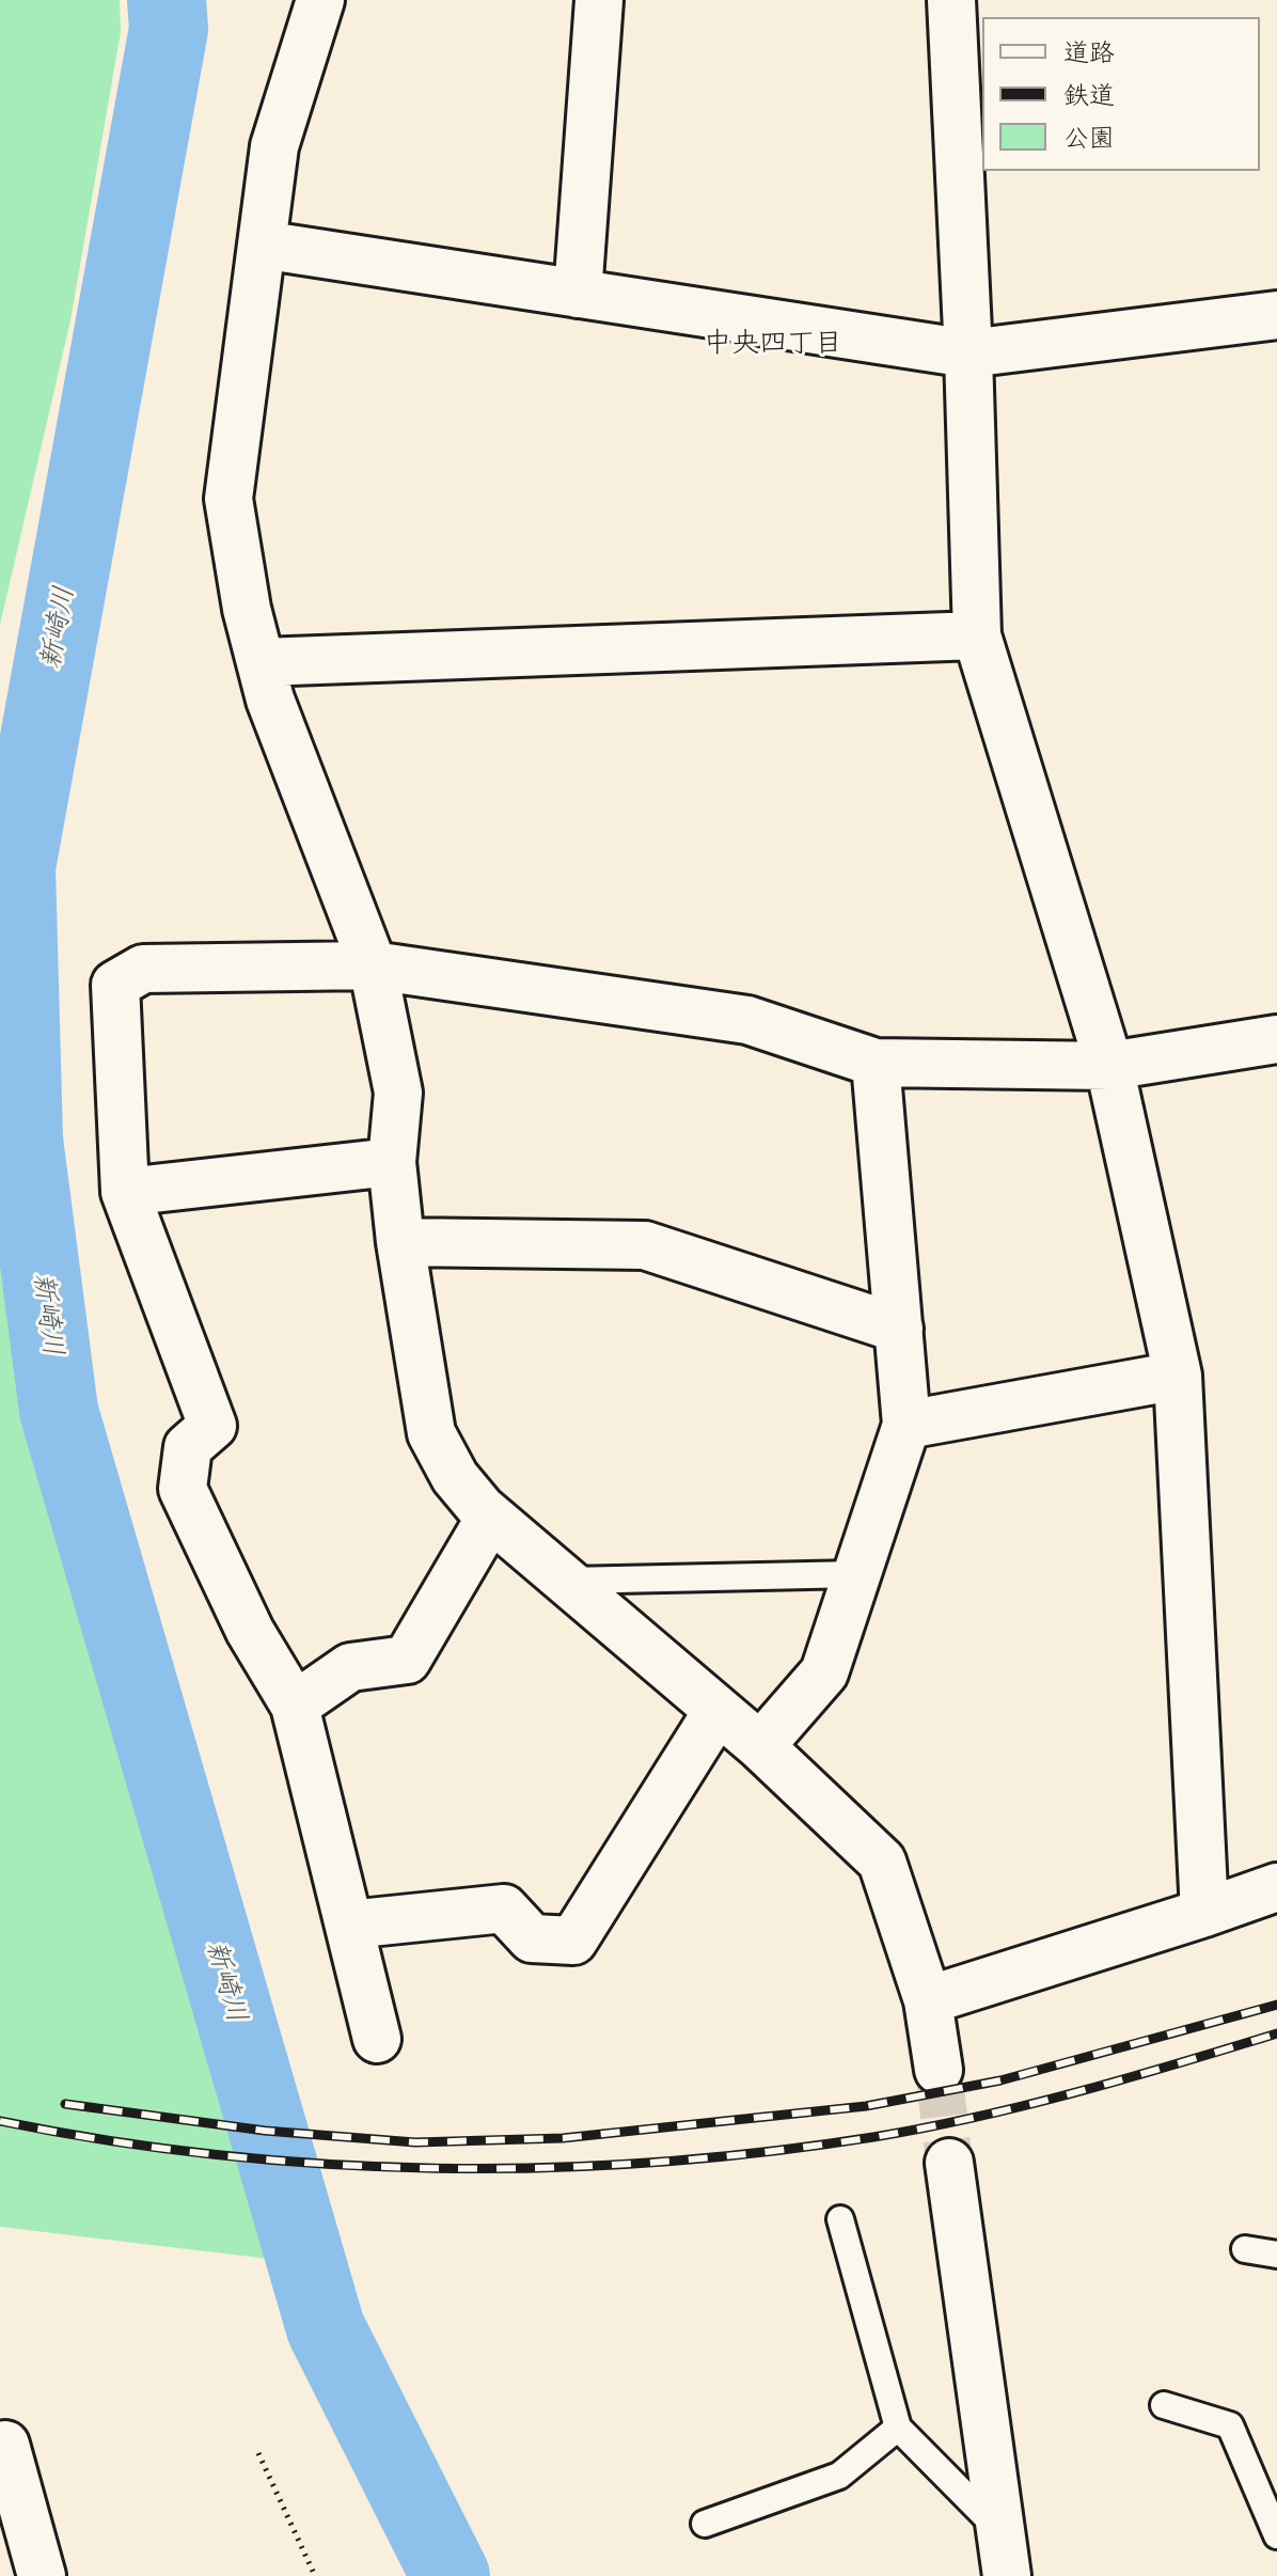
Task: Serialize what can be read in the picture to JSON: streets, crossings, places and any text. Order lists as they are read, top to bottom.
{
  "districts": ["中央四丁目"],
  "water": ["新崎川"],
  "legend": ["道路", "鉄道", "公園"]
}
